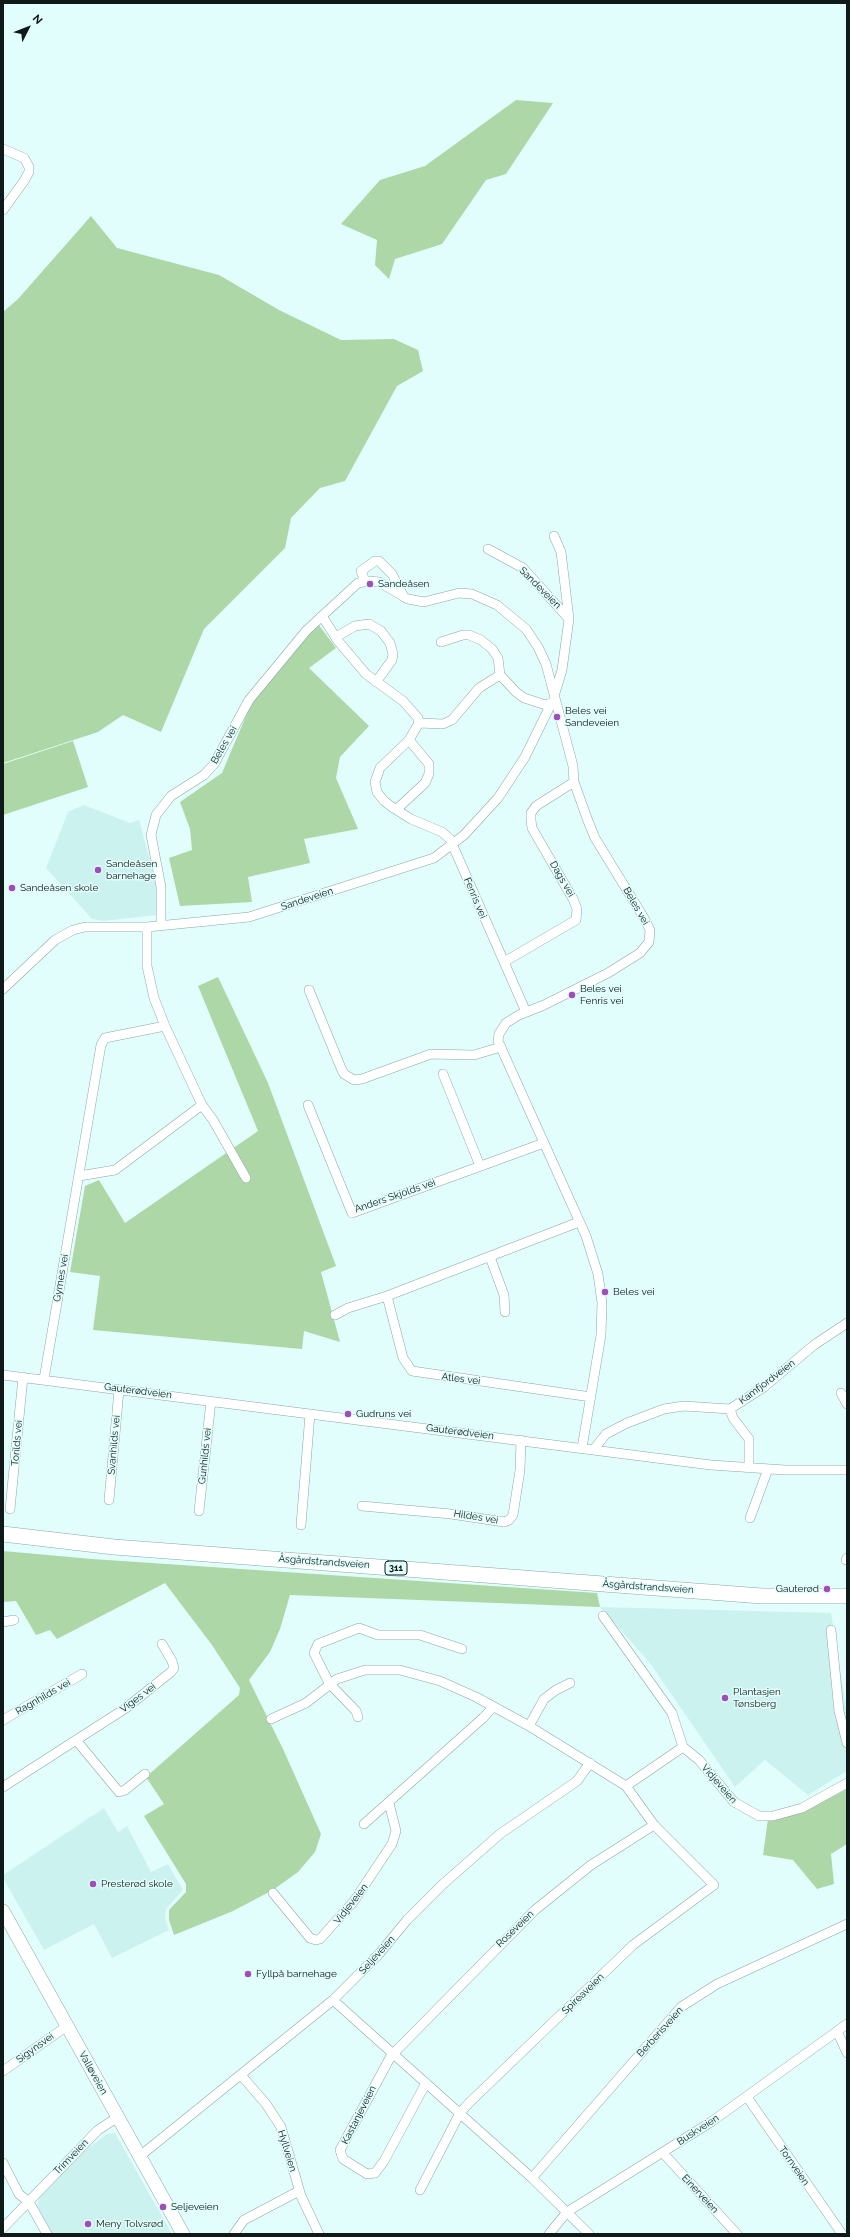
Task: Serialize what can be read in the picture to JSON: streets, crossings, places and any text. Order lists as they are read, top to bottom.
{
  "streets": {
    "main road": ["Åsgårdstrandsveien", "311", "Valløveien"],
    "street": [
      "Sandeveien",
      "Beles vei",
      "Dags vei",
      "Fenris vei",
      "Anders Skjolds vei",
      "Gymes vei",
      "Atles vei",
      "Kamfjordveien",
      "Gauterødveien",
      "Torilds vei",
      "Svanhilds vei",
      "Gunhilds vei",
      "Hildes vei",
      "Ragnhilds vei",
      "Viges vei",
      "Vidjeveien",
      "Roseveien",
      "Seljeveien",
      "Spireaveien",
      "Berberisveien",
      "Sigynsvei",
      "Kastanjeveien",
      "Buskveien",
      "Hyllveien",
      "Trimveien",
      "Tornveien",
      "Einerveien"
    ]
  },
  "crossings": [
    ["Sandeveien", "Beles vei"],
    ["Sandeveien", "Fenris vei"],
    ["Beles vei", "Dags vei"],
    ["Beles vei", "Fenris vei"],
    ["Beles vei", "Anders Skjolds vei"],
    ["Beles vei", "Atles vei"],
    ["Beles vei", "Gauterødveien"],
    ["Dags vei", "Fenris vei"],
    ["Gymes vei", "Gauterødveien"],
    ["Kamfjordveien", "Gauterødveien"],
    ["Gauterødveien", "Torilds vei"],
    ["Gauterødveien", "Svanhilds vei"],
    ["Gauterødveien", "Gunhilds vei"],
    ["Gauterødveien", "Hildes vei"],
    ["Roseveien", "Spireaveien"],
    ["Roseveien", "Kastanjeveien"],
    ["Seljeveien", "Valløveien"],
    ["Seljeveien", "Hyllveien"],
    ["Sigynsvei", "Valløveien"],
    ["Valløveien", "Trimveien"],
    ["Buskveien", "Tornveien"],
    ["Buskveien", "Einerveien"]
  ],
  "places": [
    "Sandeåsen",
    "Beles vei Sandeveien",
    "Sandeåsen barnehage",
    "Sandeåsen skole",
    "Beles vei Fenris vei",
    "Beles vei",
    "Gudruns vei",
    "Gauterød",
    "Plantasjen Tønsberg",
    "Presterød skole",
    "Fyllpå barnehage",
    "Seljeveien",
    "Meny Tolvsrød"
  ],
  "north": "top right"
}
